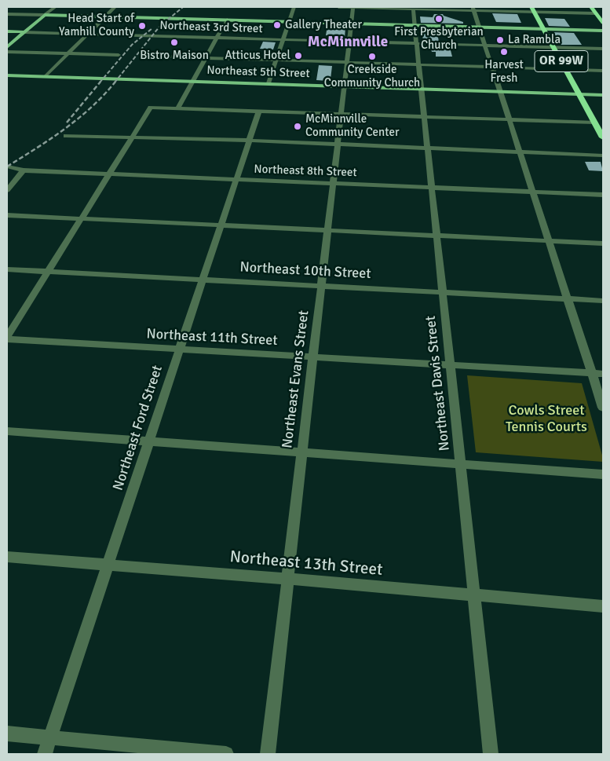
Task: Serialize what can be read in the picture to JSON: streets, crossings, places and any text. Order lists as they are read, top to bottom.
{
  "streets": {
    "highway": ["OR 99W"],
    "main road": ["Northeast 3rd Street", "Northeast 5th Street"],
    "street": [
      "Northeast 8th Street",
      "Northeast 10th Street",
      "Northeast 11th Street",
      "Northeast Evans Street",
      "Northeast Davis Street",
      "Northeast Ford Street",
      "Northeast 13th Street"
    ]
  },
  "crossings": [
    ["Northeast 3rd Street", "OR 99W"],
    ["Northeast 3rd Street", "Northeast Evans Street"],
    ["Northeast 3rd Street", "Northeast Davis Street"],
    ["OR 99W", "Northeast 5th Street"],
    ["Northeast 5th Street", "Northeast Evans Street"],
    ["Northeast 5th Street", "Northeast Davis Street"],
    ["Northeast 8th Street", "Northeast Evans Street"],
    ["Northeast 8th Street", "Northeast Davis Street"],
    ["Northeast 8th Street", "Northeast Ford Street"],
    ["Northeast 10th Street", "Northeast Evans Street"],
    ["Northeast 10th Street", "Northeast Davis Street"],
    ["Northeast 10th Street", "Northeast Ford Street"],
    ["Northeast 11th Street", "Northeast Evans Street"],
    ["Northeast 11th Street", "Northeast Davis Street"],
    ["Northeast 11th Street", "Northeast Ford Street"],
    ["Northeast Evans Street", "Northeast 13th Street"],
    ["Northeast Davis Street", "Northeast 13th Street"],
    ["Northeast Ford Street", "Northeast 13th Street"]
  ],
  "districts": ["McMinnville"],
  "parks": ["Cowls Street Tennis Courts"],
  "places": [
    "First Presbyterian Church",
    "Gallery Theater",
    "Head Start of Yamhill County",
    "La Rambla",
    "Bistro Maison",
    "Harvest Fresh",
    "Atticus Hotel",
    "Creekside Community Church",
    "McMinnville Community Center"
  ]
}
